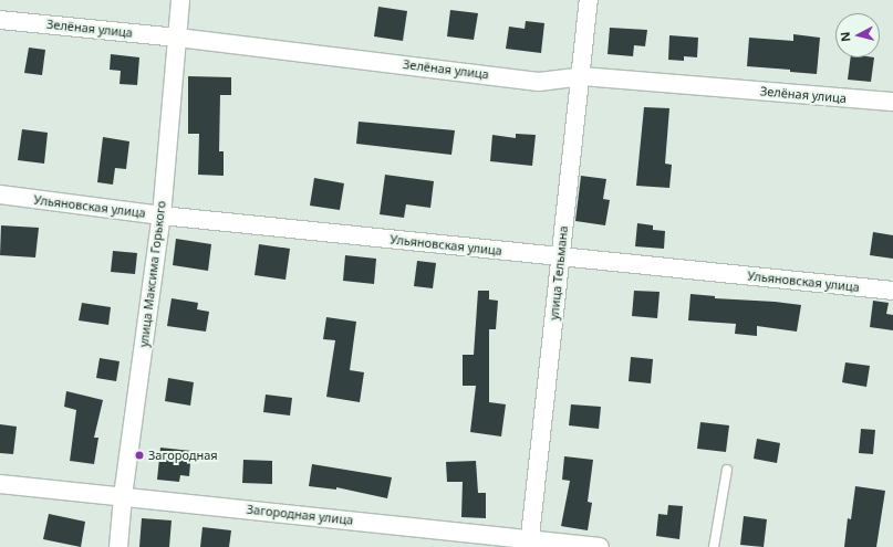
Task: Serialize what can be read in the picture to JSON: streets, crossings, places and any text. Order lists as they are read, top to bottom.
{
  "streets": {
    "street": [
      "Зелёная улица",
      "Ульяновская улица",
      "улица Тельмана",
      "улица Максима Горького",
      "Загородная улица"
    ]
  },
  "crossings": [
    ["Зелёная улица", "улица Тельмана"],
    ["Зелёная улица", "улица Максима Горького"],
    ["Ульяновская улица", "улица Тельмана"],
    ["Ульяновская улица", "улица Максима Горького"],
    ["улица Тельмана", "Загородная улица"],
    ["улица Максима Горького", "Загородная улица"]
  ],
  "places": ["Загородная"],
  "north": "left"
}
